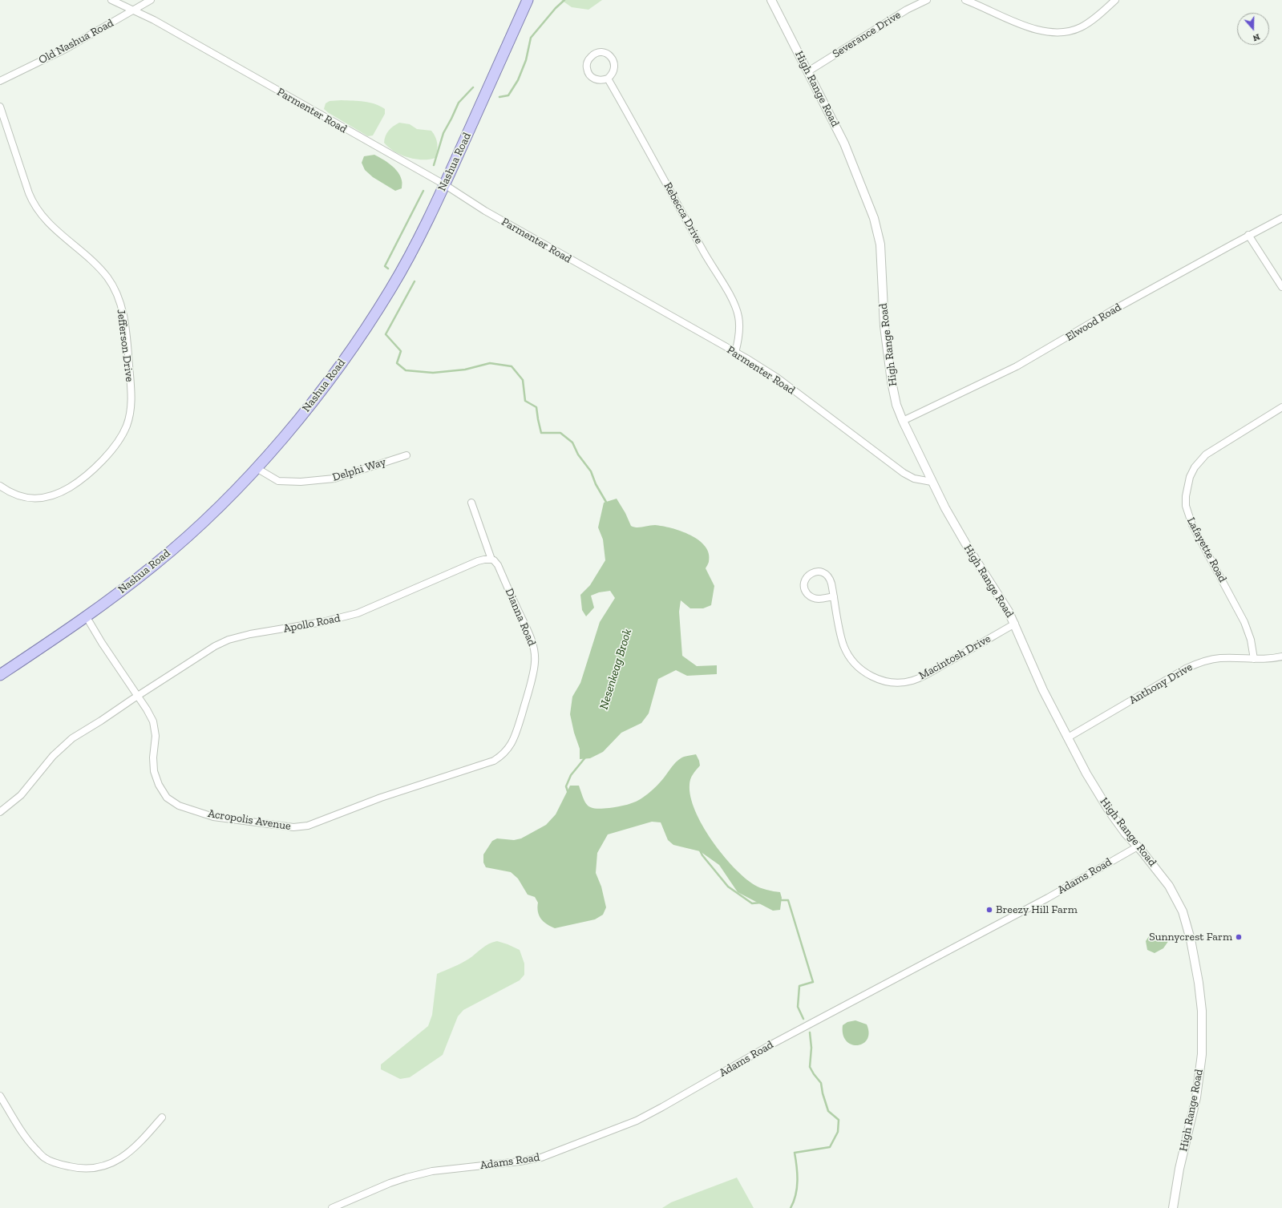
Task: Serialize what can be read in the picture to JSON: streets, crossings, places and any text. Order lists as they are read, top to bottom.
{
  "streets": {
    "main road": ["Nashua Road"],
    "street": [
      "Severance Drive",
      "Old Nashua Road",
      "High Range Road",
      "Parmenter Road",
      "Rebecca Drive",
      "Elwood Road",
      "Jefferson Drive",
      "Delphi Way",
      "Lafayette Road",
      "Dianna Road",
      "Apollo Road",
      "Macintosh Drive",
      "Anthony Drive",
      "Acropolis Avenue",
      "Adams Road"
    ]
  },
  "crossings": [
    ["Severance Drive", "High Range Road"],
    ["Old Nashua Road", "Parmenter Road"],
    ["High Range Road", "Parmenter Road"],
    ["High Range Road", "Elwood Road"],
    ["High Range Road", "Macintosh Drive"],
    ["High Range Road", "Anthony Drive"],
    ["High Range Road", "Adams Road"],
    ["Parmenter Road", "Nashua Road"],
    ["Parmenter Road", "Rebecca Drive"],
    ["Nashua Road", "Delphi Way"],
    ["Nashua Road", "Acropolis Avenue"],
    ["Lafayette Road", "Anthony Drive"],
    ["Dianna Road", "Apollo Road"],
    ["Dianna Road", "Acropolis Avenue"],
    ["Apollo Road", "Acropolis Avenue"]
  ],
  "water": ["Nesenkeag Brook"],
  "places": ["Breezy Hill Farm", "Sunnycrest Farm"],
  "north": "bottom"
}
